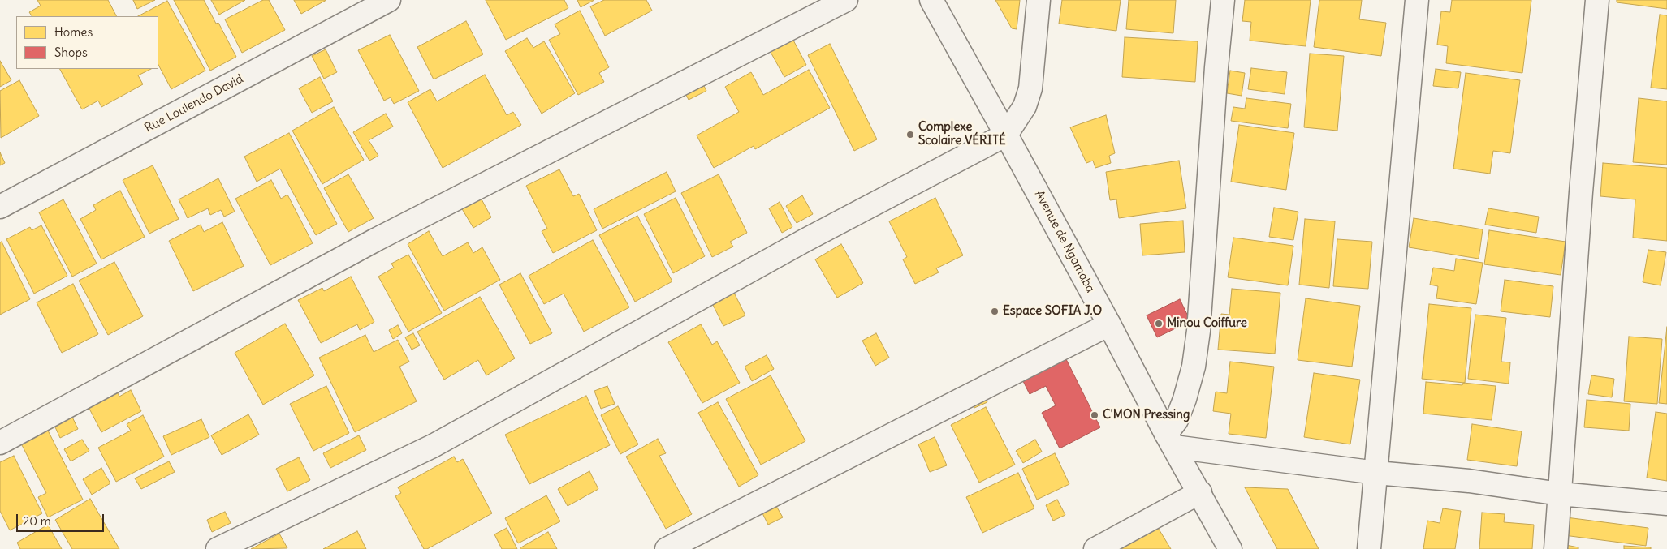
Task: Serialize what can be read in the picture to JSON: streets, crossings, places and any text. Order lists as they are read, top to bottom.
{
  "streets": {
    "street": ["Rue Loulendo David", "Avenue de Ngamaba"]
  },
  "places": [
    "Complexe Scolaire VÉRITÉ",
    "Espace SOFIA J.O",
    "Minou Coiffure",
    "C'MON Pressing"
  ],
  "legend": ["Homes", "Shops"],
  "scale_bar": "20 m"
}
